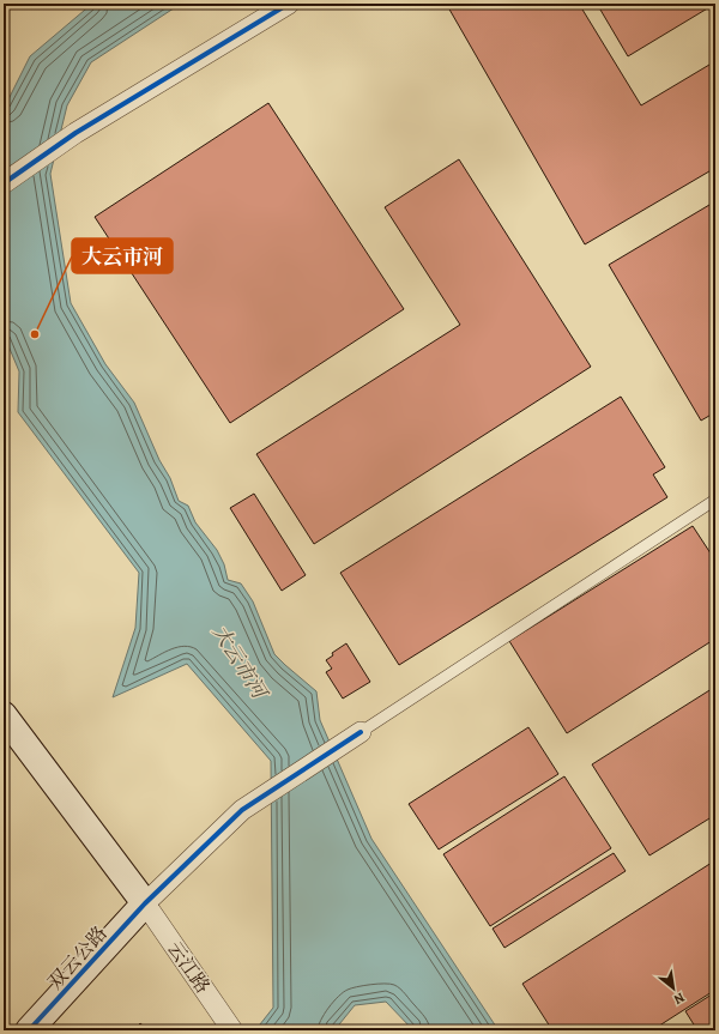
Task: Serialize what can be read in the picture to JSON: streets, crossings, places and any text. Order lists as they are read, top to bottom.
{
  "streets": {
    "street": ["双云公路", "云江路"]
  },
  "crossings": [
    ["双云公路", "云江路"]
  ],
  "water": ["大云市河"],
  "places": ["大云市河"],
  "north": "bottom right"
}
